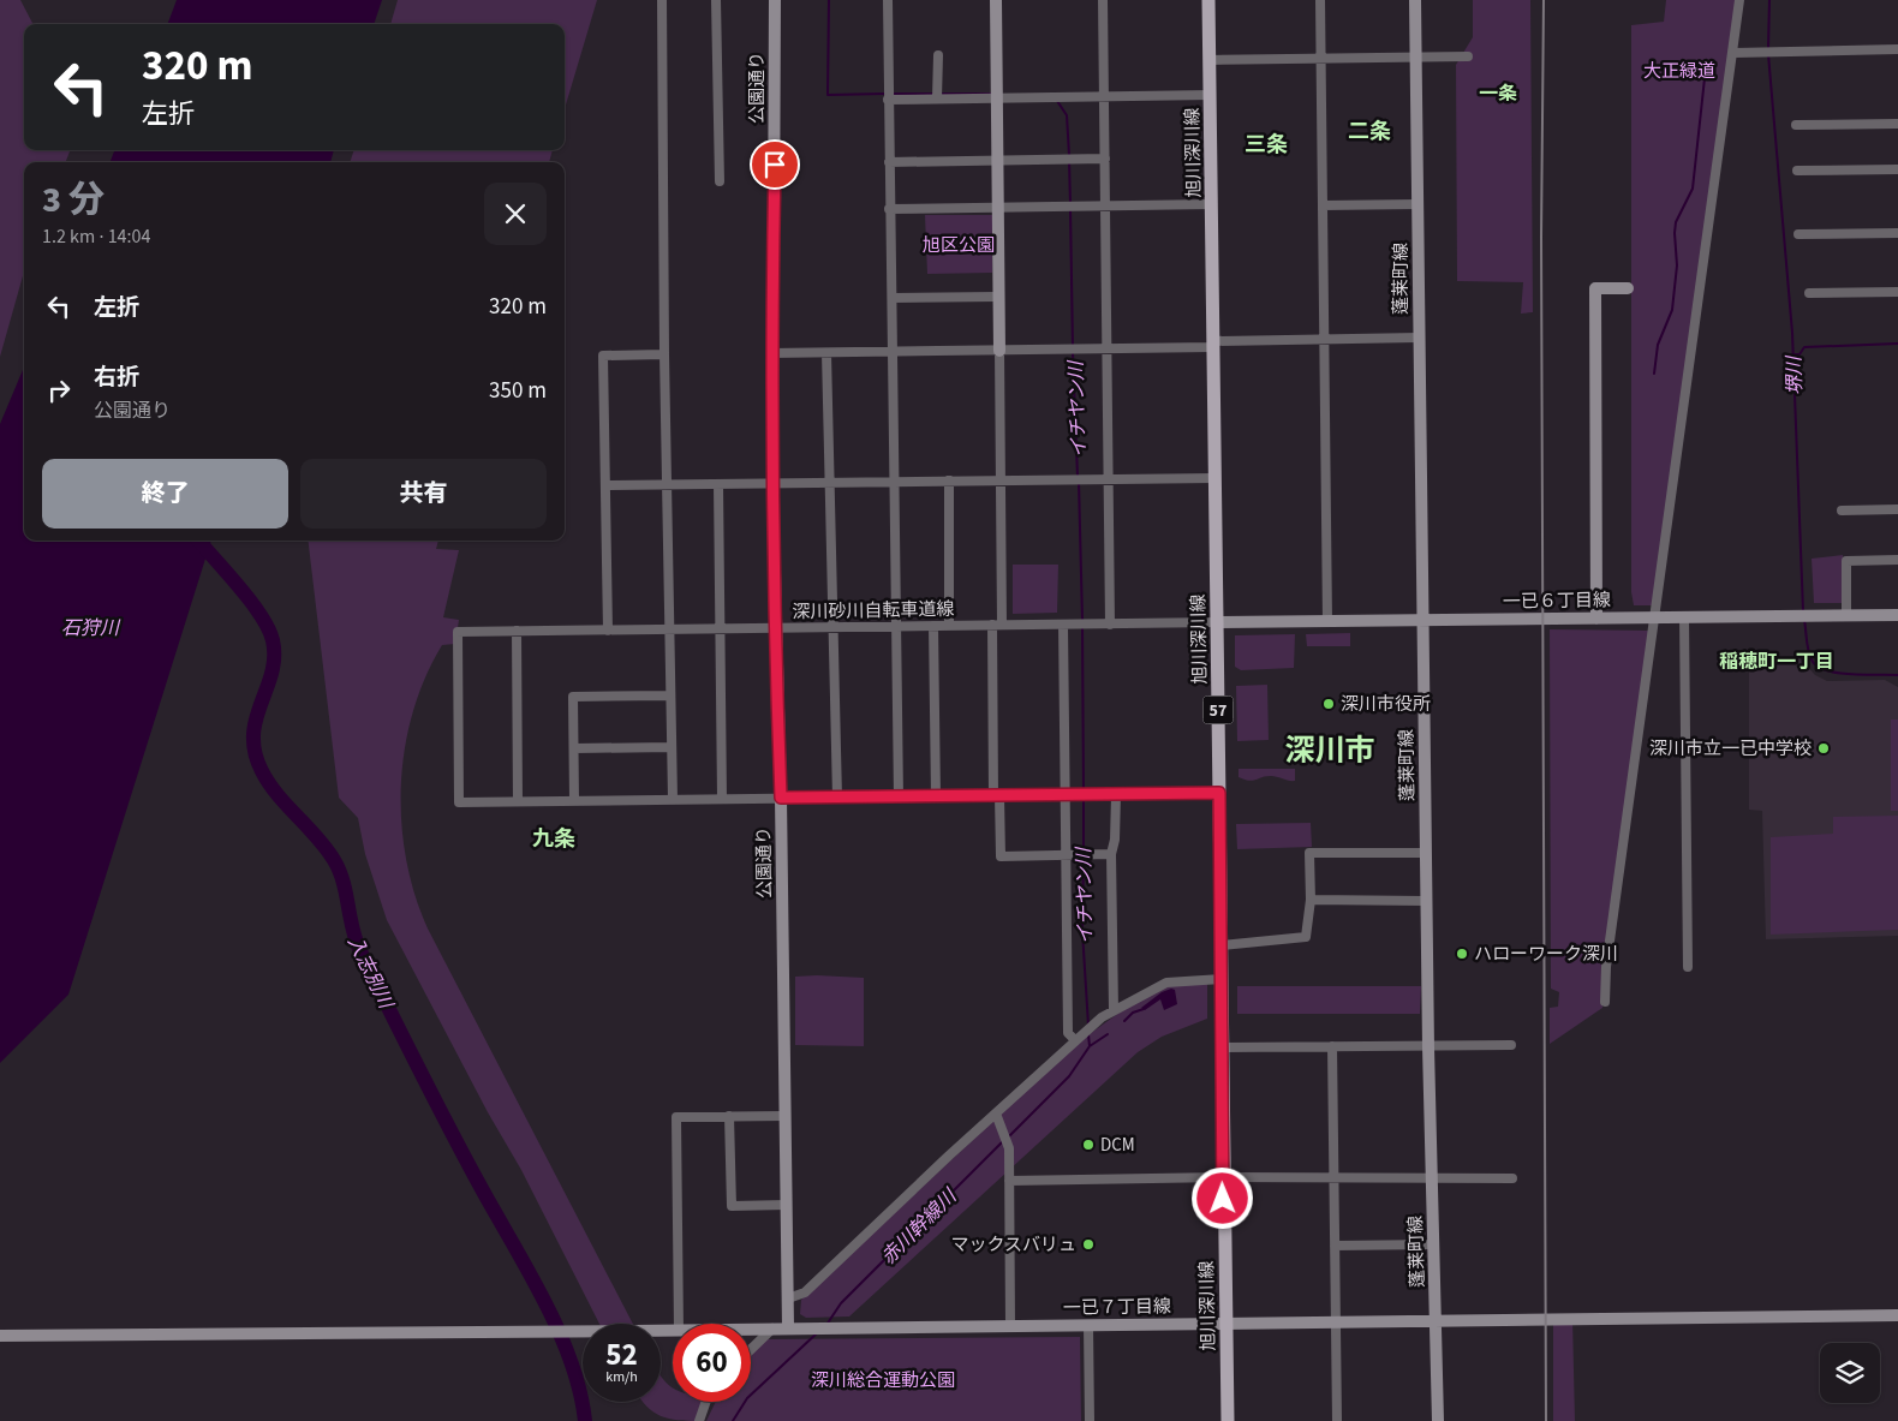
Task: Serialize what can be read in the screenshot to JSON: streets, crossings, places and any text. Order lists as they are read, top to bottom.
{
  "streets": {
    "main road": ["旭川深川線", "57"],
    "street": [
      "公園通り",
      "蓬莱町線",
      "一已６丁目線",
      "深川砂川自転車道線",
      "一已７丁目線"
    ]
  },
  "crossings": [
    ["公園通り", "深川砂川自転車道線"],
    ["公園通り", "一已７丁目線"],
    ["旭川深川線", "一已６丁目線"],
    ["旭川深川線", "深川砂川自転車道線"],
    ["旭川深川線", "一已７丁目線"],
    ["蓬莱町線", "一已６丁目線"],
    ["蓬莱町線", "一已７丁目線"],
    ["一已６丁目線", "深川砂川自転車道線"]
  ],
  "districts": [
    "一条",
    "二条",
    "三条",
    "稲穂町一丁目",
    "深川市",
    "九条"
  ],
  "water": [
    "堺川",
    "イチヤン川",
    "石狩川",
    "入志別川",
    "赤川幹線川"
  ],
  "parks": ["大正緑道", "旭区公園", "深川総合運動公園"],
  "places": [
    "深川市役所",
    "深川市立一已中学校",
    "ハローワーク深川",
    "DCM",
    "マックスバリュ"
  ],
  "page": {
    "turn": ["320 m", "左折"],
    "heading": ["3 分", "1.2 km · 14:04"],
    "list": [
      {
        "name": "左折",
        "value": "320 m"
      },
      {
        "name": "右折",
        "note": "公園通り",
        "value": "350 m"
      }
    ],
    "buttons": ["終了", "共有"],
    "speed": "52 km/h",
    "limit": "60"
  }
}
